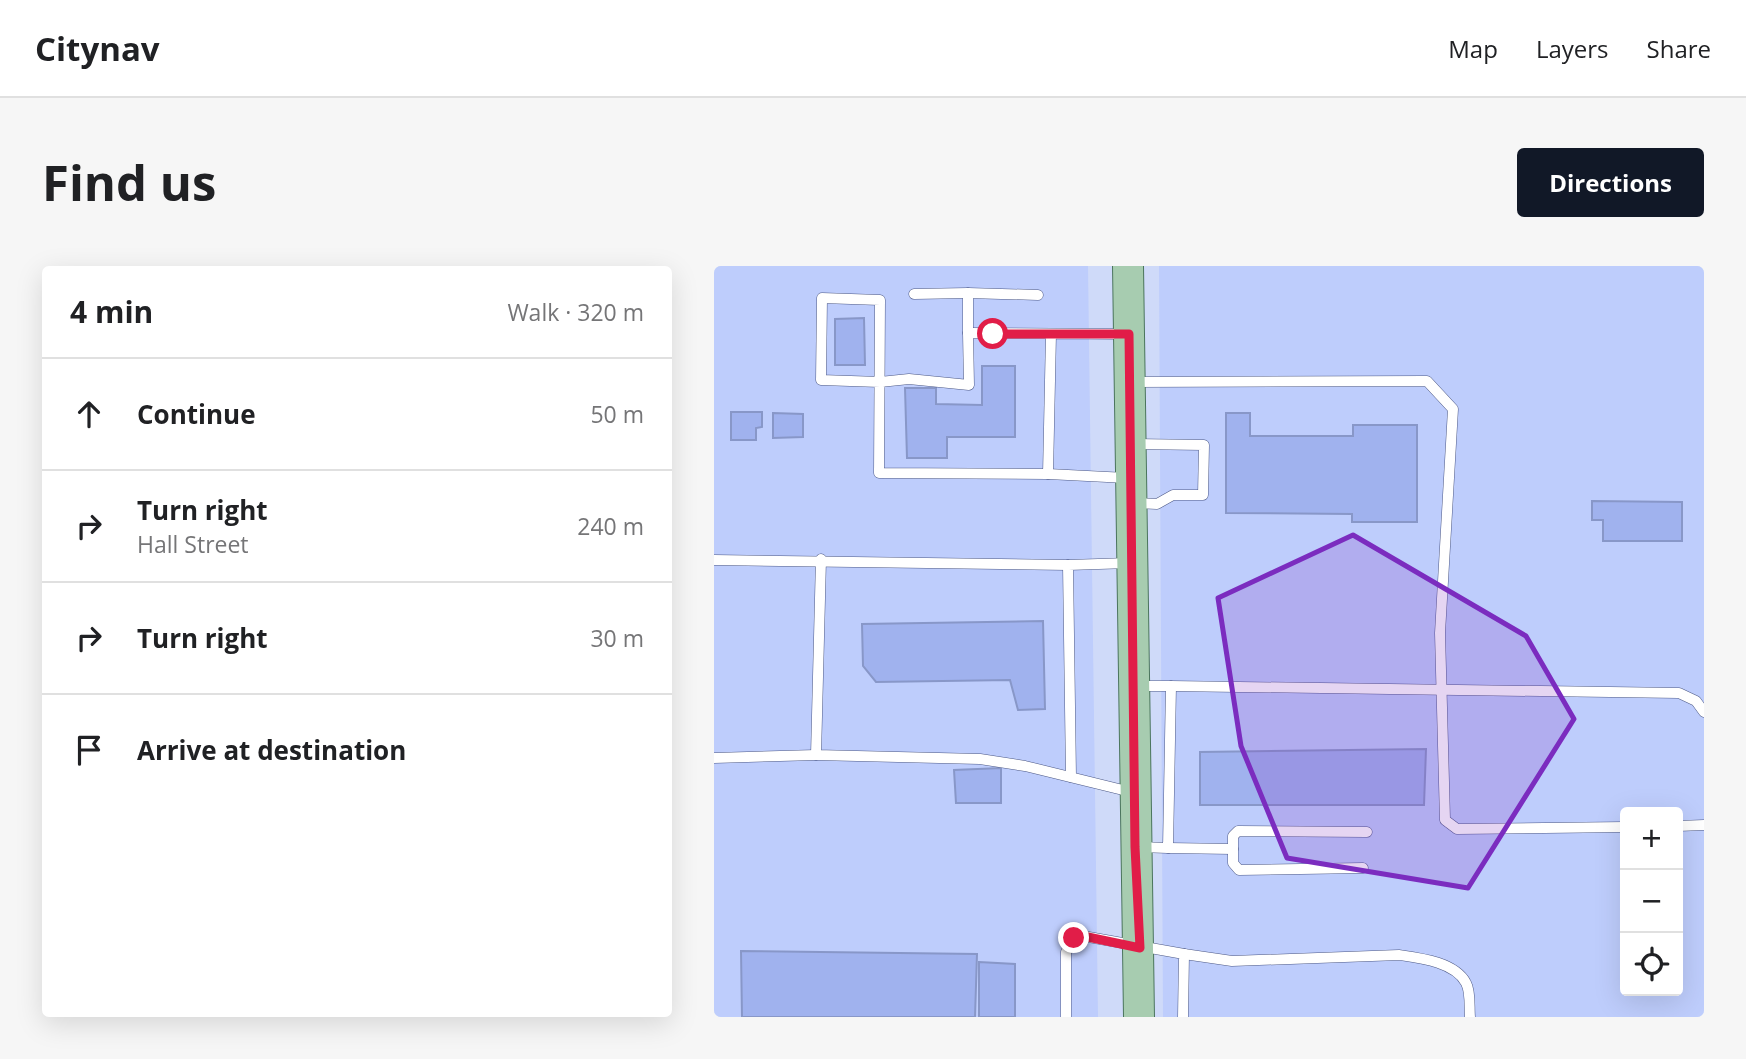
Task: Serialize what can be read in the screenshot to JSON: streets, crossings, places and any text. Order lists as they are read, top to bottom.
{
  "page": {
    "header": "Citynav",
    "nav": ["Map", "Layers", "Share"],
    "buttons": "Directions",
    "title": "Find us",
    "heading": ["4 min", "Walk · 320 m"],
    "list": [
      ["Continue", "50 m"],
      ["Turn right", "Hall Street", "240 m"],
      ["Turn right", "30 m"],
      "Arrive at destination"
    ],
    "map_buttons": ["+", "−"]
  }
}
